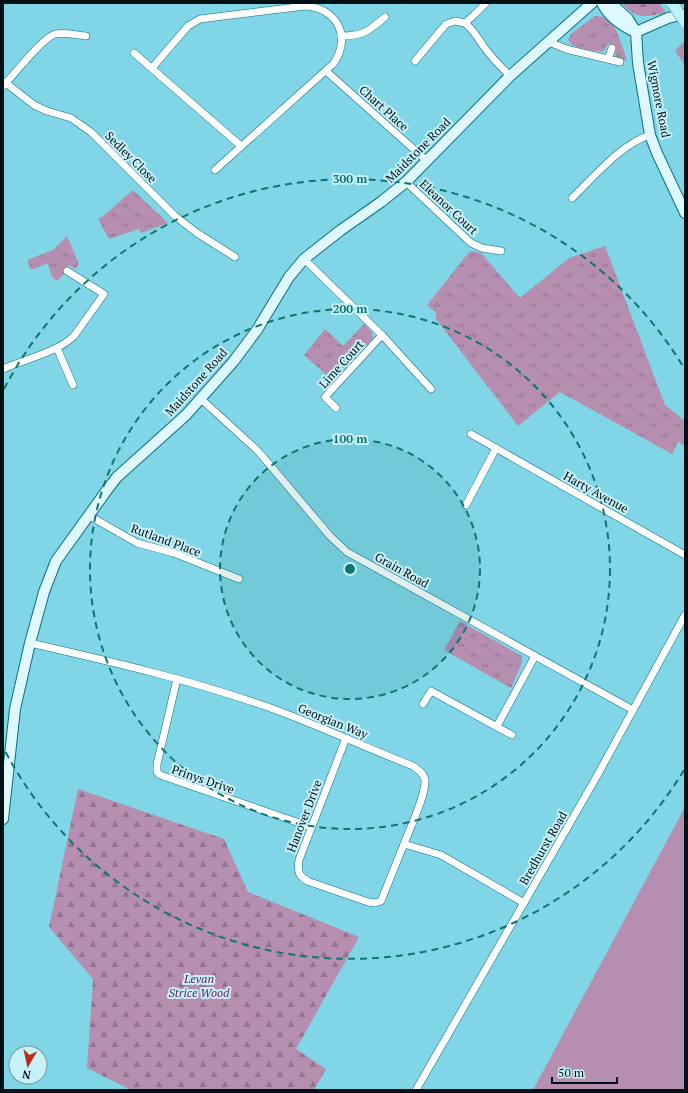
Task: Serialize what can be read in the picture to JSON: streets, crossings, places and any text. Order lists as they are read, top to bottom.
{
  "streets": {
    "street": [
      "Wigmore Road",
      "Chart Place",
      "Maidstone Road",
      "Sedley Close",
      "Eleanor Court",
      "Lime Court",
      "Harty Avenue",
      "Rutland Place",
      "Grain Road",
      "Georgian Way",
      "Prinys Drive",
      "Hanover Drive",
      "Bredhurst Road"
    ]
  },
  "crossings": [
    ["Chart Place", "Maidstone Road"],
    ["Maidstone Road", "Eleanor Court"],
    ["Maidstone Road", "Rutland Place"],
    ["Maidstone Road", "Grain Road"],
    ["Maidstone Road", "Georgian Way"],
    ["Grain Road", "Bredhurst Road"],
    ["Georgian Way", "Prinys Drive"],
    ["Georgian Way", "Hanover Drive"],
    ["Prinys Drive", "Hanover Drive"]
  ],
  "parks": ["Levan Strice Wood"],
  "scale_bar": "50 m",
  "north": "bottom",
  "rings": ["300 m", "200 m", "100 m"]
}
